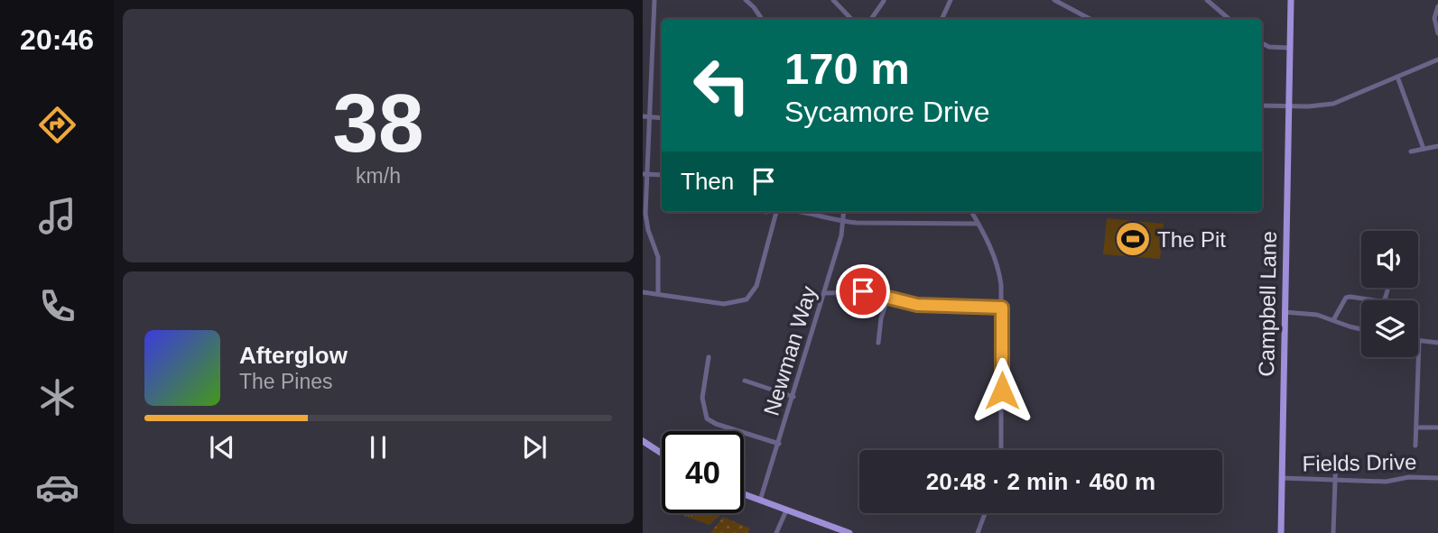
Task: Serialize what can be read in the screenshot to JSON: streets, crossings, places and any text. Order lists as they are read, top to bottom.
{
  "streets": {
    "main road": ["Campbell Lane"],
    "street": ["Newman Way", "Fields Drive"]
  },
  "crossings": [
    ["Campbell Lane", "Fields Drive"]
  ],
  "places": {
    "sports": ["The Pit"]
  },
  "page": {
    "tabs": "20:46",
    "tile": ["38", "km/h"],
    "turn": ["170 m", "Sycamore Drive"],
    "then": "Then",
    "song": ["Afterglow", "The Pines"],
    "limit": "40",
    "trip": "20:48 · 2 min · 460 m"
  }
}
